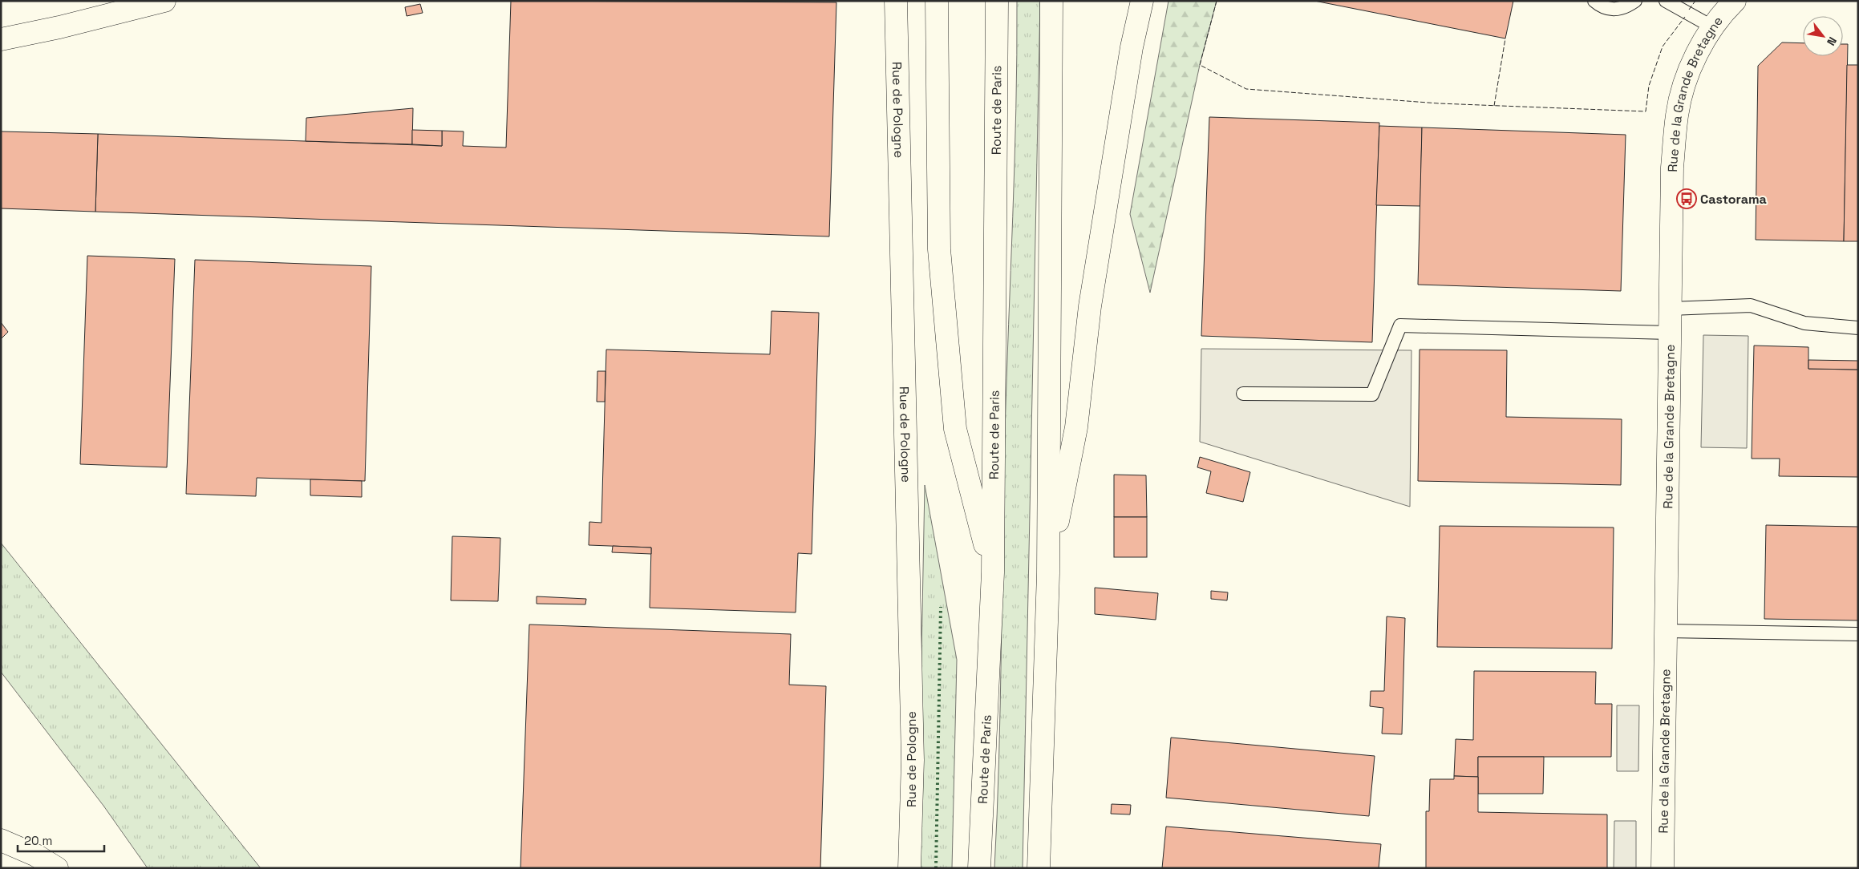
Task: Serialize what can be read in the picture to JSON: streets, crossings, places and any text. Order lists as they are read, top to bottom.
{
  "streets": {
    "main road": ["Rue de la Grande Bretagne", "Rue de Pologne", "Route de Paris"]
  },
  "places": {
    "bus stop": ["Castorama"]
  },
  "scale_bar": "20 m",
  "north": "bottom right"
}
